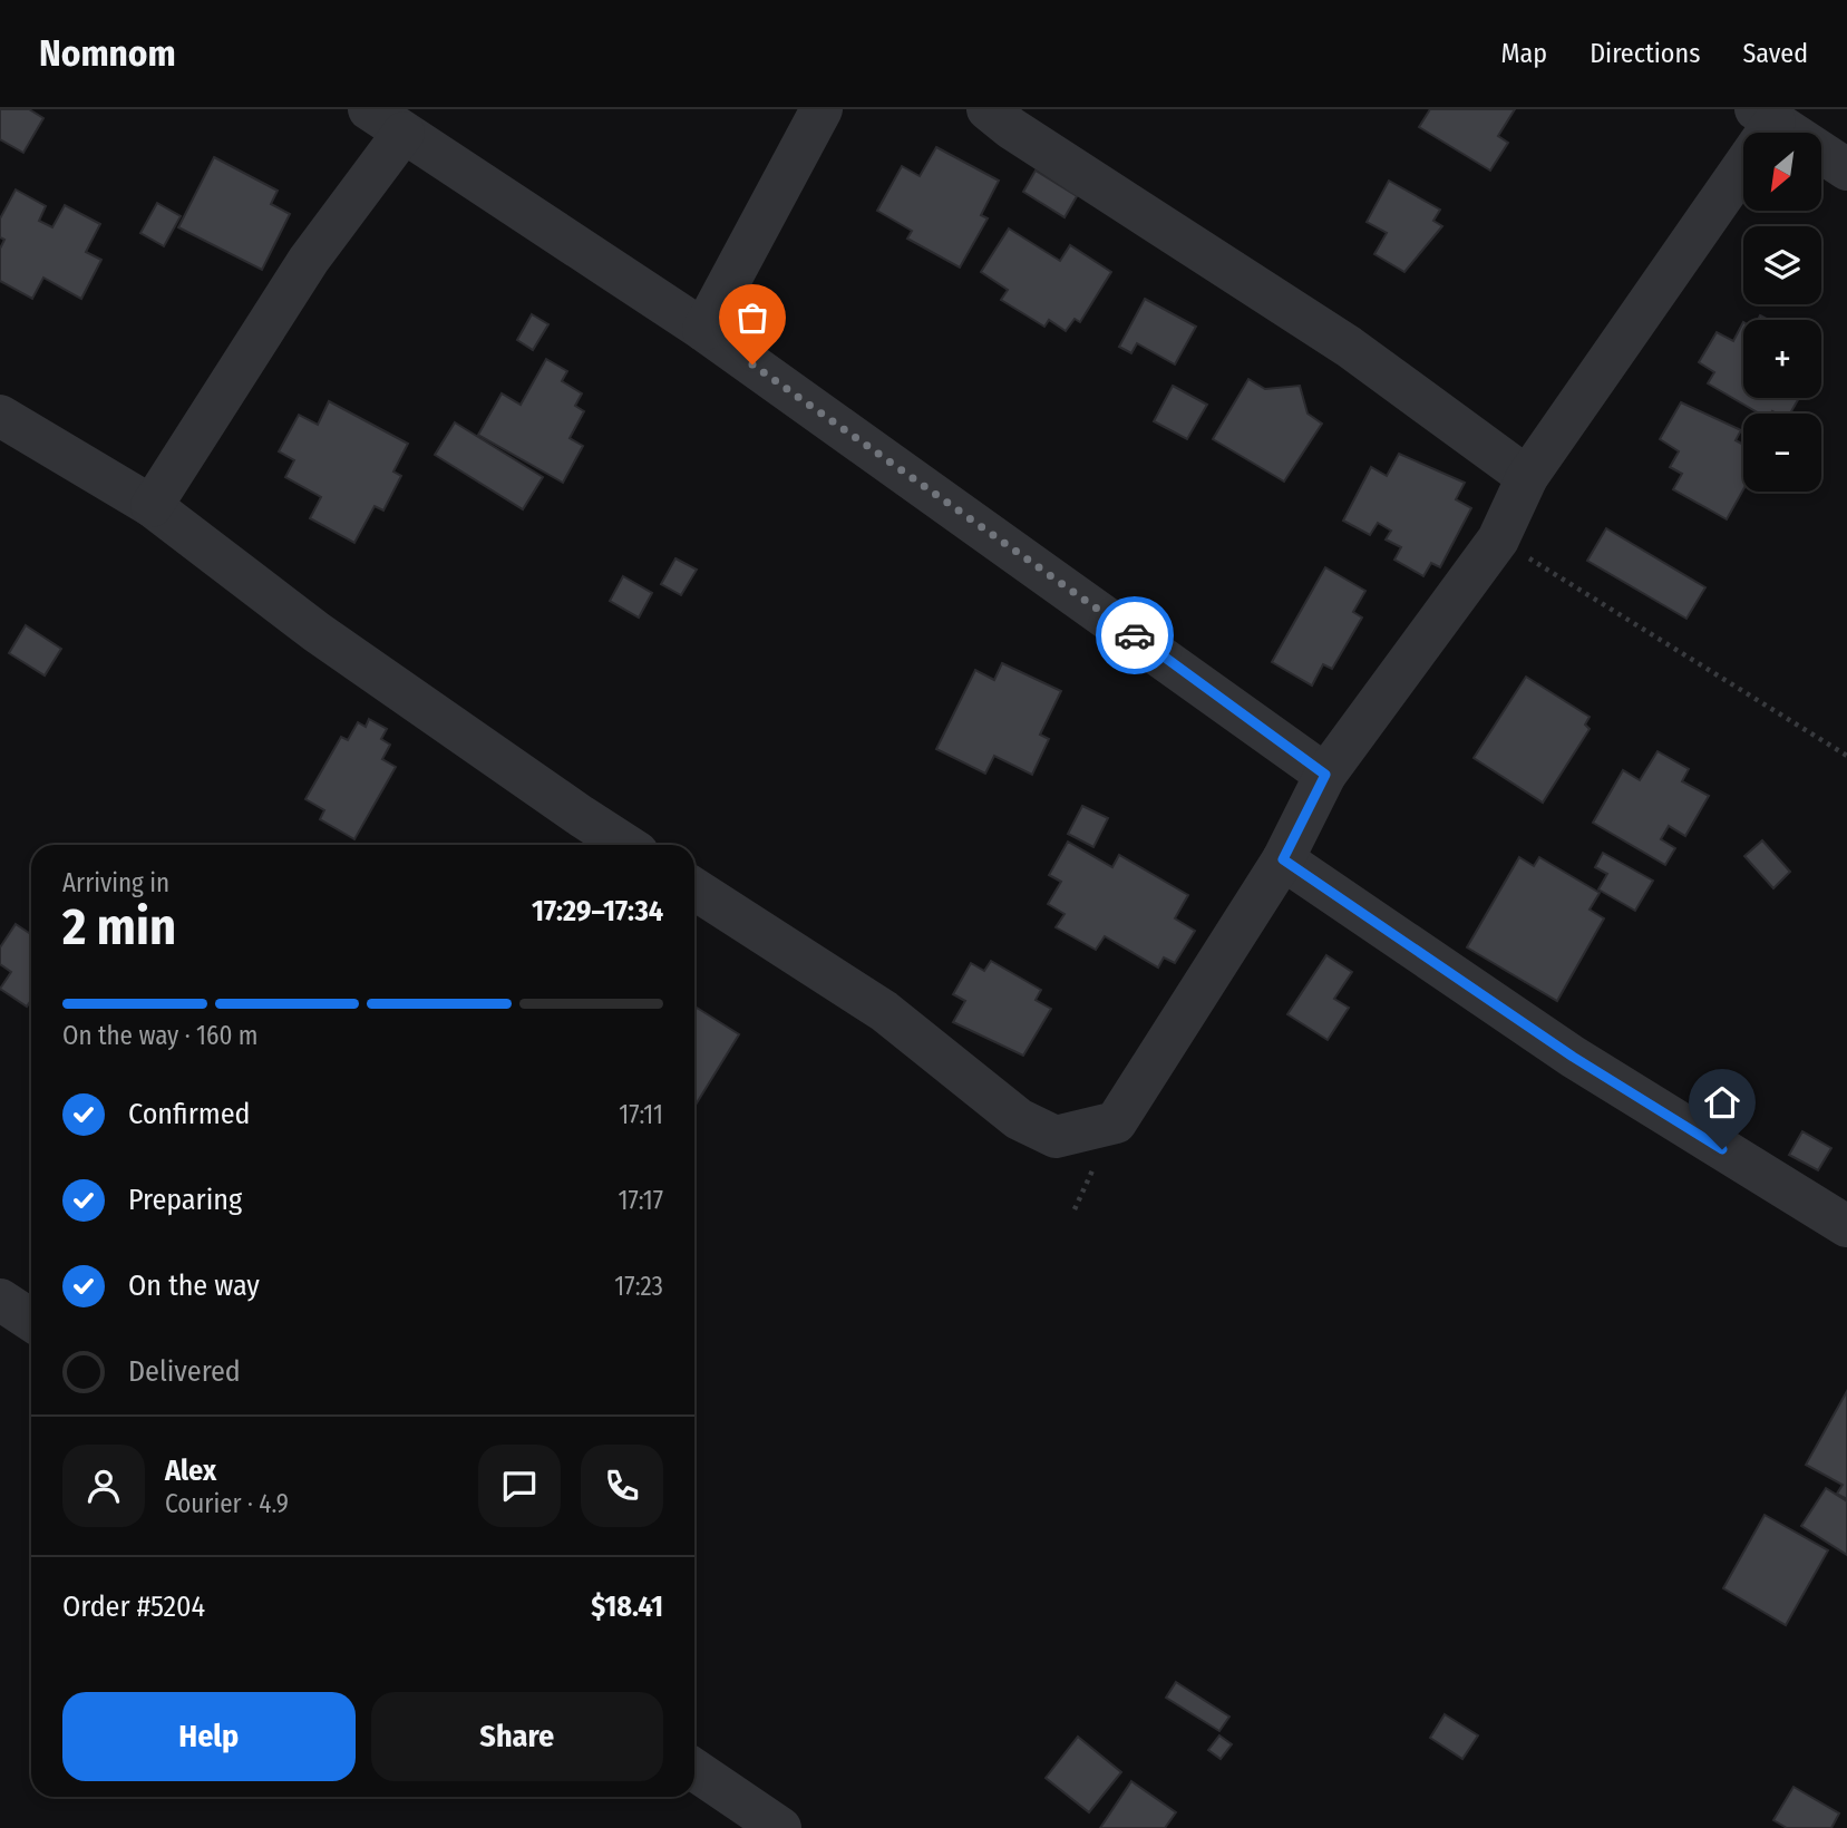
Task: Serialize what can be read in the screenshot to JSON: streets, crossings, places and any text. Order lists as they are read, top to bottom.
{
  "north": "bottom left",
  "page": {
    "header": "Nomnom",
    "nav": ["Map", "Directions", "Saved"],
    "map_buttons": ["+", "−"],
    "heading": ["2 min", "Arriving in", "17:29–17:34"],
    "panel": [
      "Alex",
      "Courier · 4.9",
      "Order #5204",
      "$18.41"
    ],
    "bar": "On the way · 160 m",
    "list": [
      ["Confirmed", "17:11"],
      ["Preparing", "17:17"],
      ["On the way", "17:23"],
      "Delivered"
    ],
    "buttons": ["Help", "Share"]
  }
}
